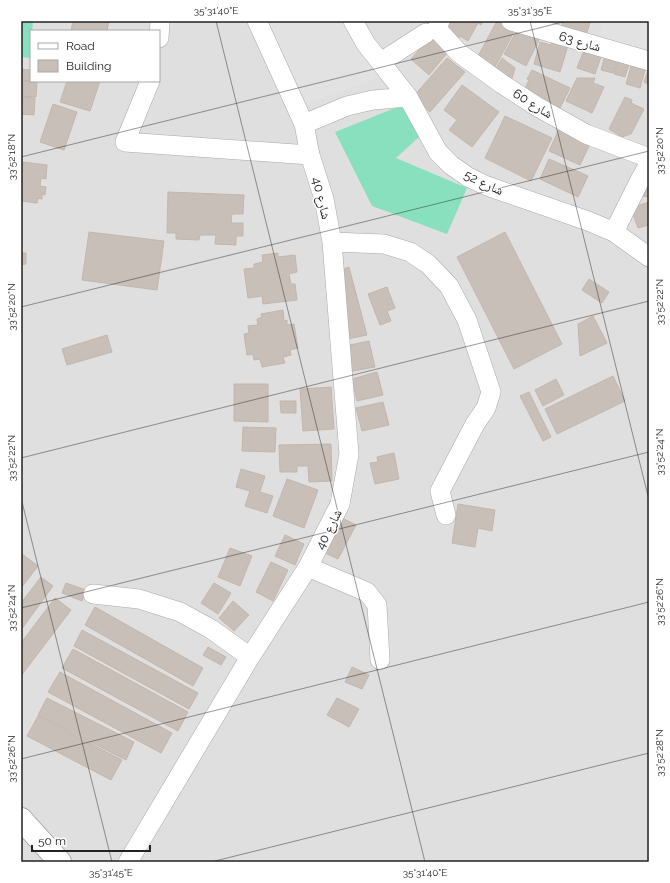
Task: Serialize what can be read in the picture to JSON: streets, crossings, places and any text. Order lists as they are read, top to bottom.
{
  "streets": {
    "street": [
      "شارع 63",
      "شارع 60",
      "شارع 52",
      "شارع 40"
    ]
  },
  "legend": ["Road", "Building"],
  "scale_bar": "50 m",
  "coordinates": [
    "35°31'40\"E",
    "35°31'35\"E",
    "33°52'20\"N",
    "33°52'18\"N",
    "33°52'22\"N",
    "33°52'24\"N",
    "33°52'26\"N",
    "33°52'28\"N",
    "35°31'45\"E"
  ]
}
